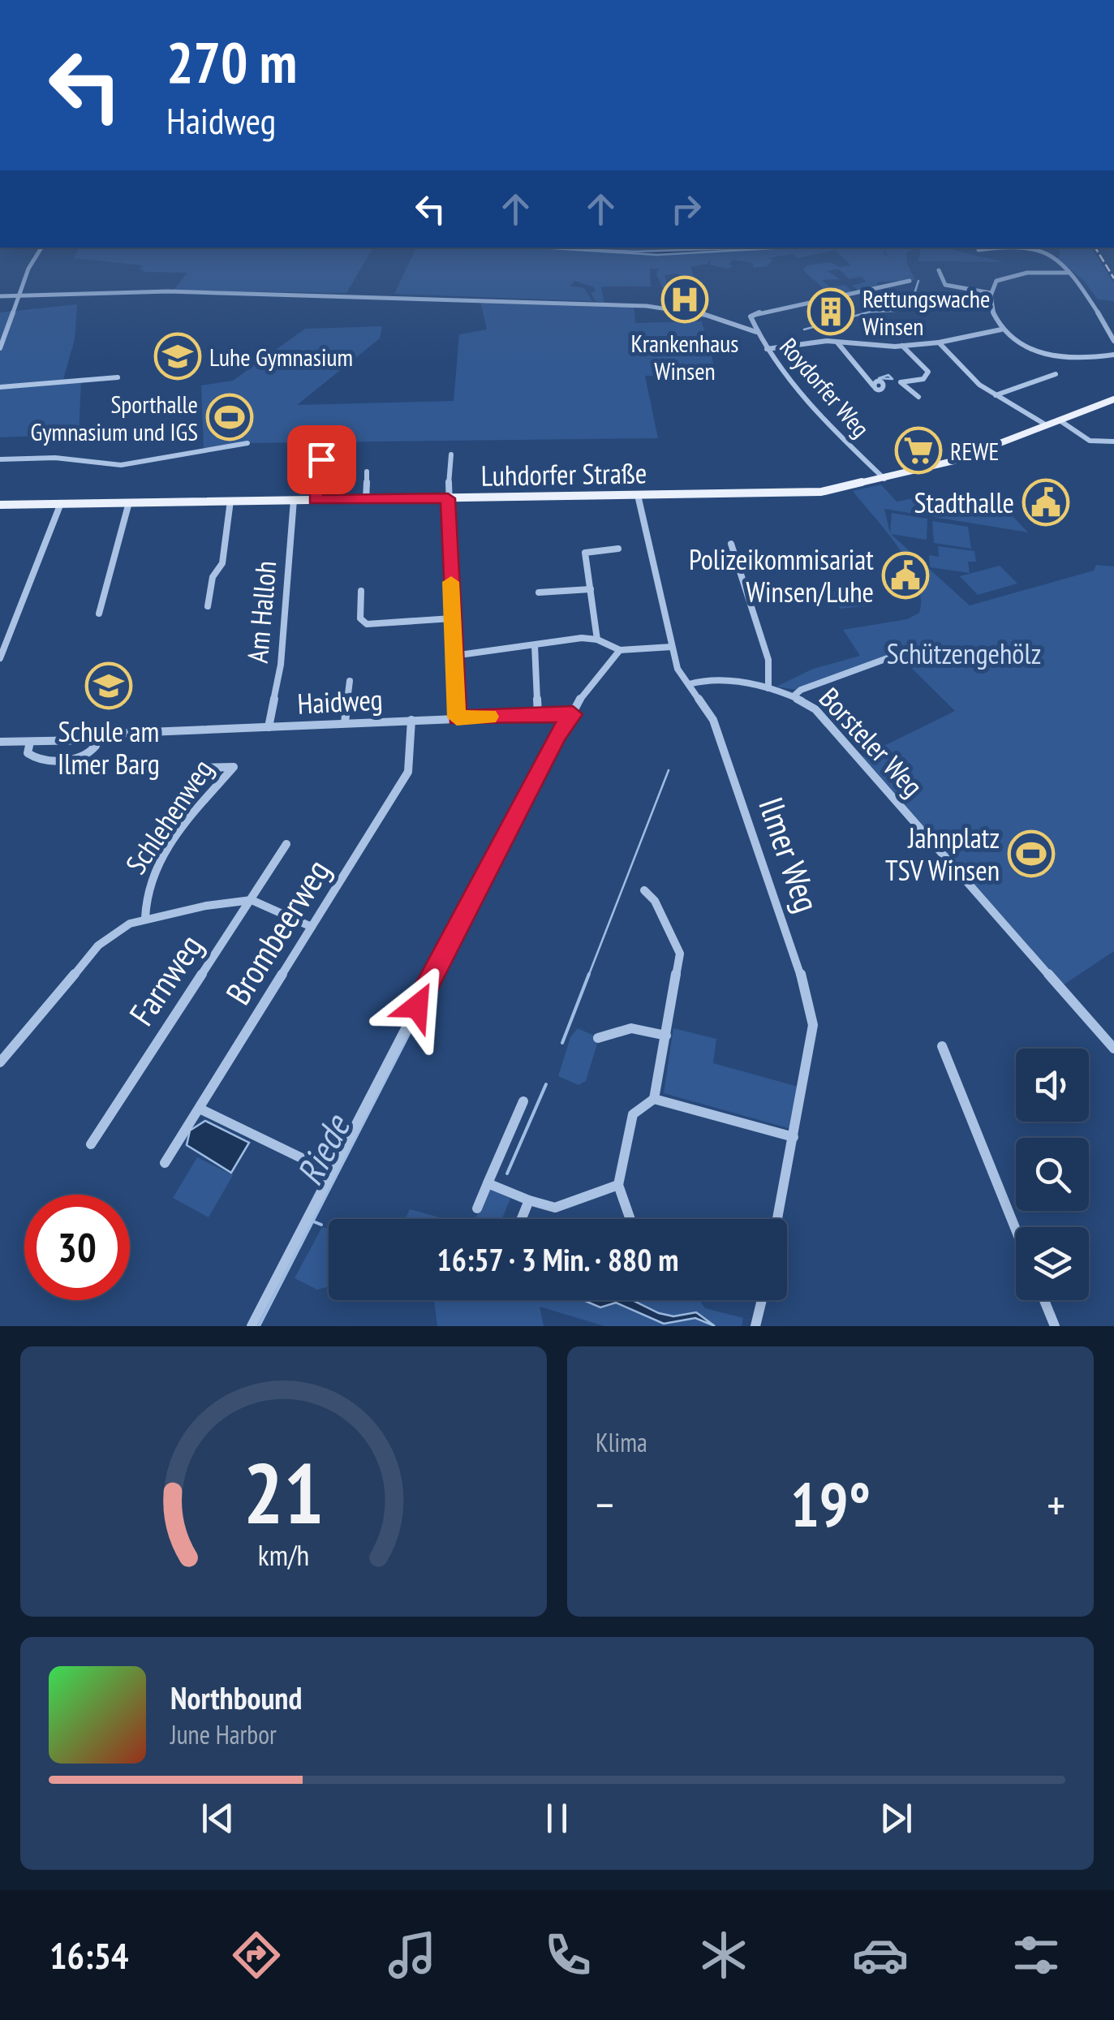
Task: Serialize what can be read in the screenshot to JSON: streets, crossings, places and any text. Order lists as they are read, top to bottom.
{
  "streets": {
    "main road": ["Luhdorfer Straße"],
    "street": [
      "Roydorfer Weg",
      "Am Halloh",
      "Haidweg",
      "Borsteler Weg",
      "Schlehenweg",
      "Ilmer Weg",
      "Brombeerweg",
      "Farnweg"
    ]
  },
  "crossings": [
    ["Roydorfer Weg", "Luhdorfer Straße"],
    ["Luhdorfer Straße", "Am Halloh"],
    ["Luhdorfer Straße", "Ilmer Weg"],
    ["Am Halloh", "Haidweg"],
    ["Haidweg", "Brombeerweg"],
    ["Borsteler Weg", "Ilmer Weg"],
    ["Schlehenweg", "Farnweg"]
  ],
  "water": ["Riede"],
  "parks": ["Schützengehölz"],
  "places": {
    "hospital": ["Krankenhaus Winsen"],
    "building": ["Rettungswache Winsen"],
    "school or university": ["Luhe Gymnasium", "Schule am Ilmer Barg"],
    "sports": ["Sporthalle Gymnasium und IGS", "Jahnplatz TSV Winsen"],
    "supermarket": ["REWE"],
    "public building": ["Stadthalle", "Polizeikommisariat Winsen/Luhe"]
  },
  "page": {
    "turn": ["270 m", "Haidweg"],
    "limit": "30",
    "trip": "16:57 · 3 Min. · 880 m",
    "tile": "Klima",
    "heat": ["−", "19°", "+"],
    "song": ["Northbound", "June Harbor"],
    "tabs": "16:54",
    "gauge": ["21", "km/h"]
  }
}
